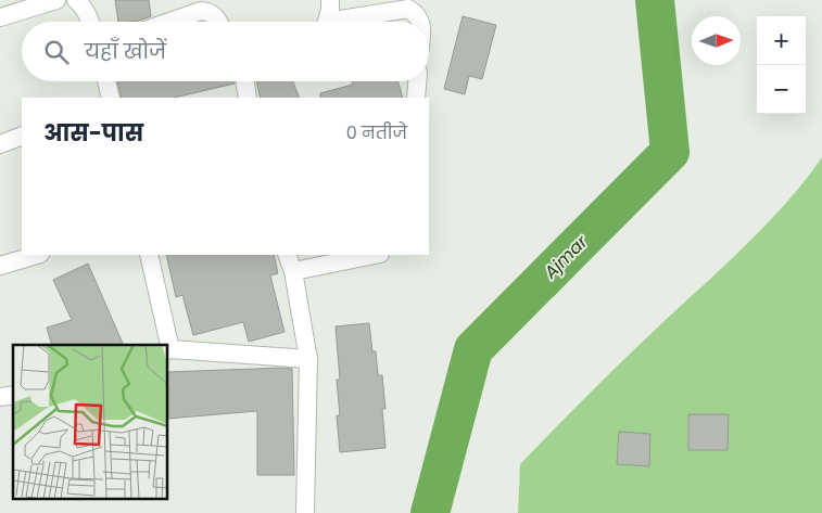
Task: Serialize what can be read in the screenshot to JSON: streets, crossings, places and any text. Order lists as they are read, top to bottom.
{
  "water": ["Ajmar"],
  "north": "right",
  "page": {
    "map_buttons": ["+", "−"],
    "search": "यहाँ खोजें",
    "heading": ["आस-पास", "0 नतीजे"]
  }
}
